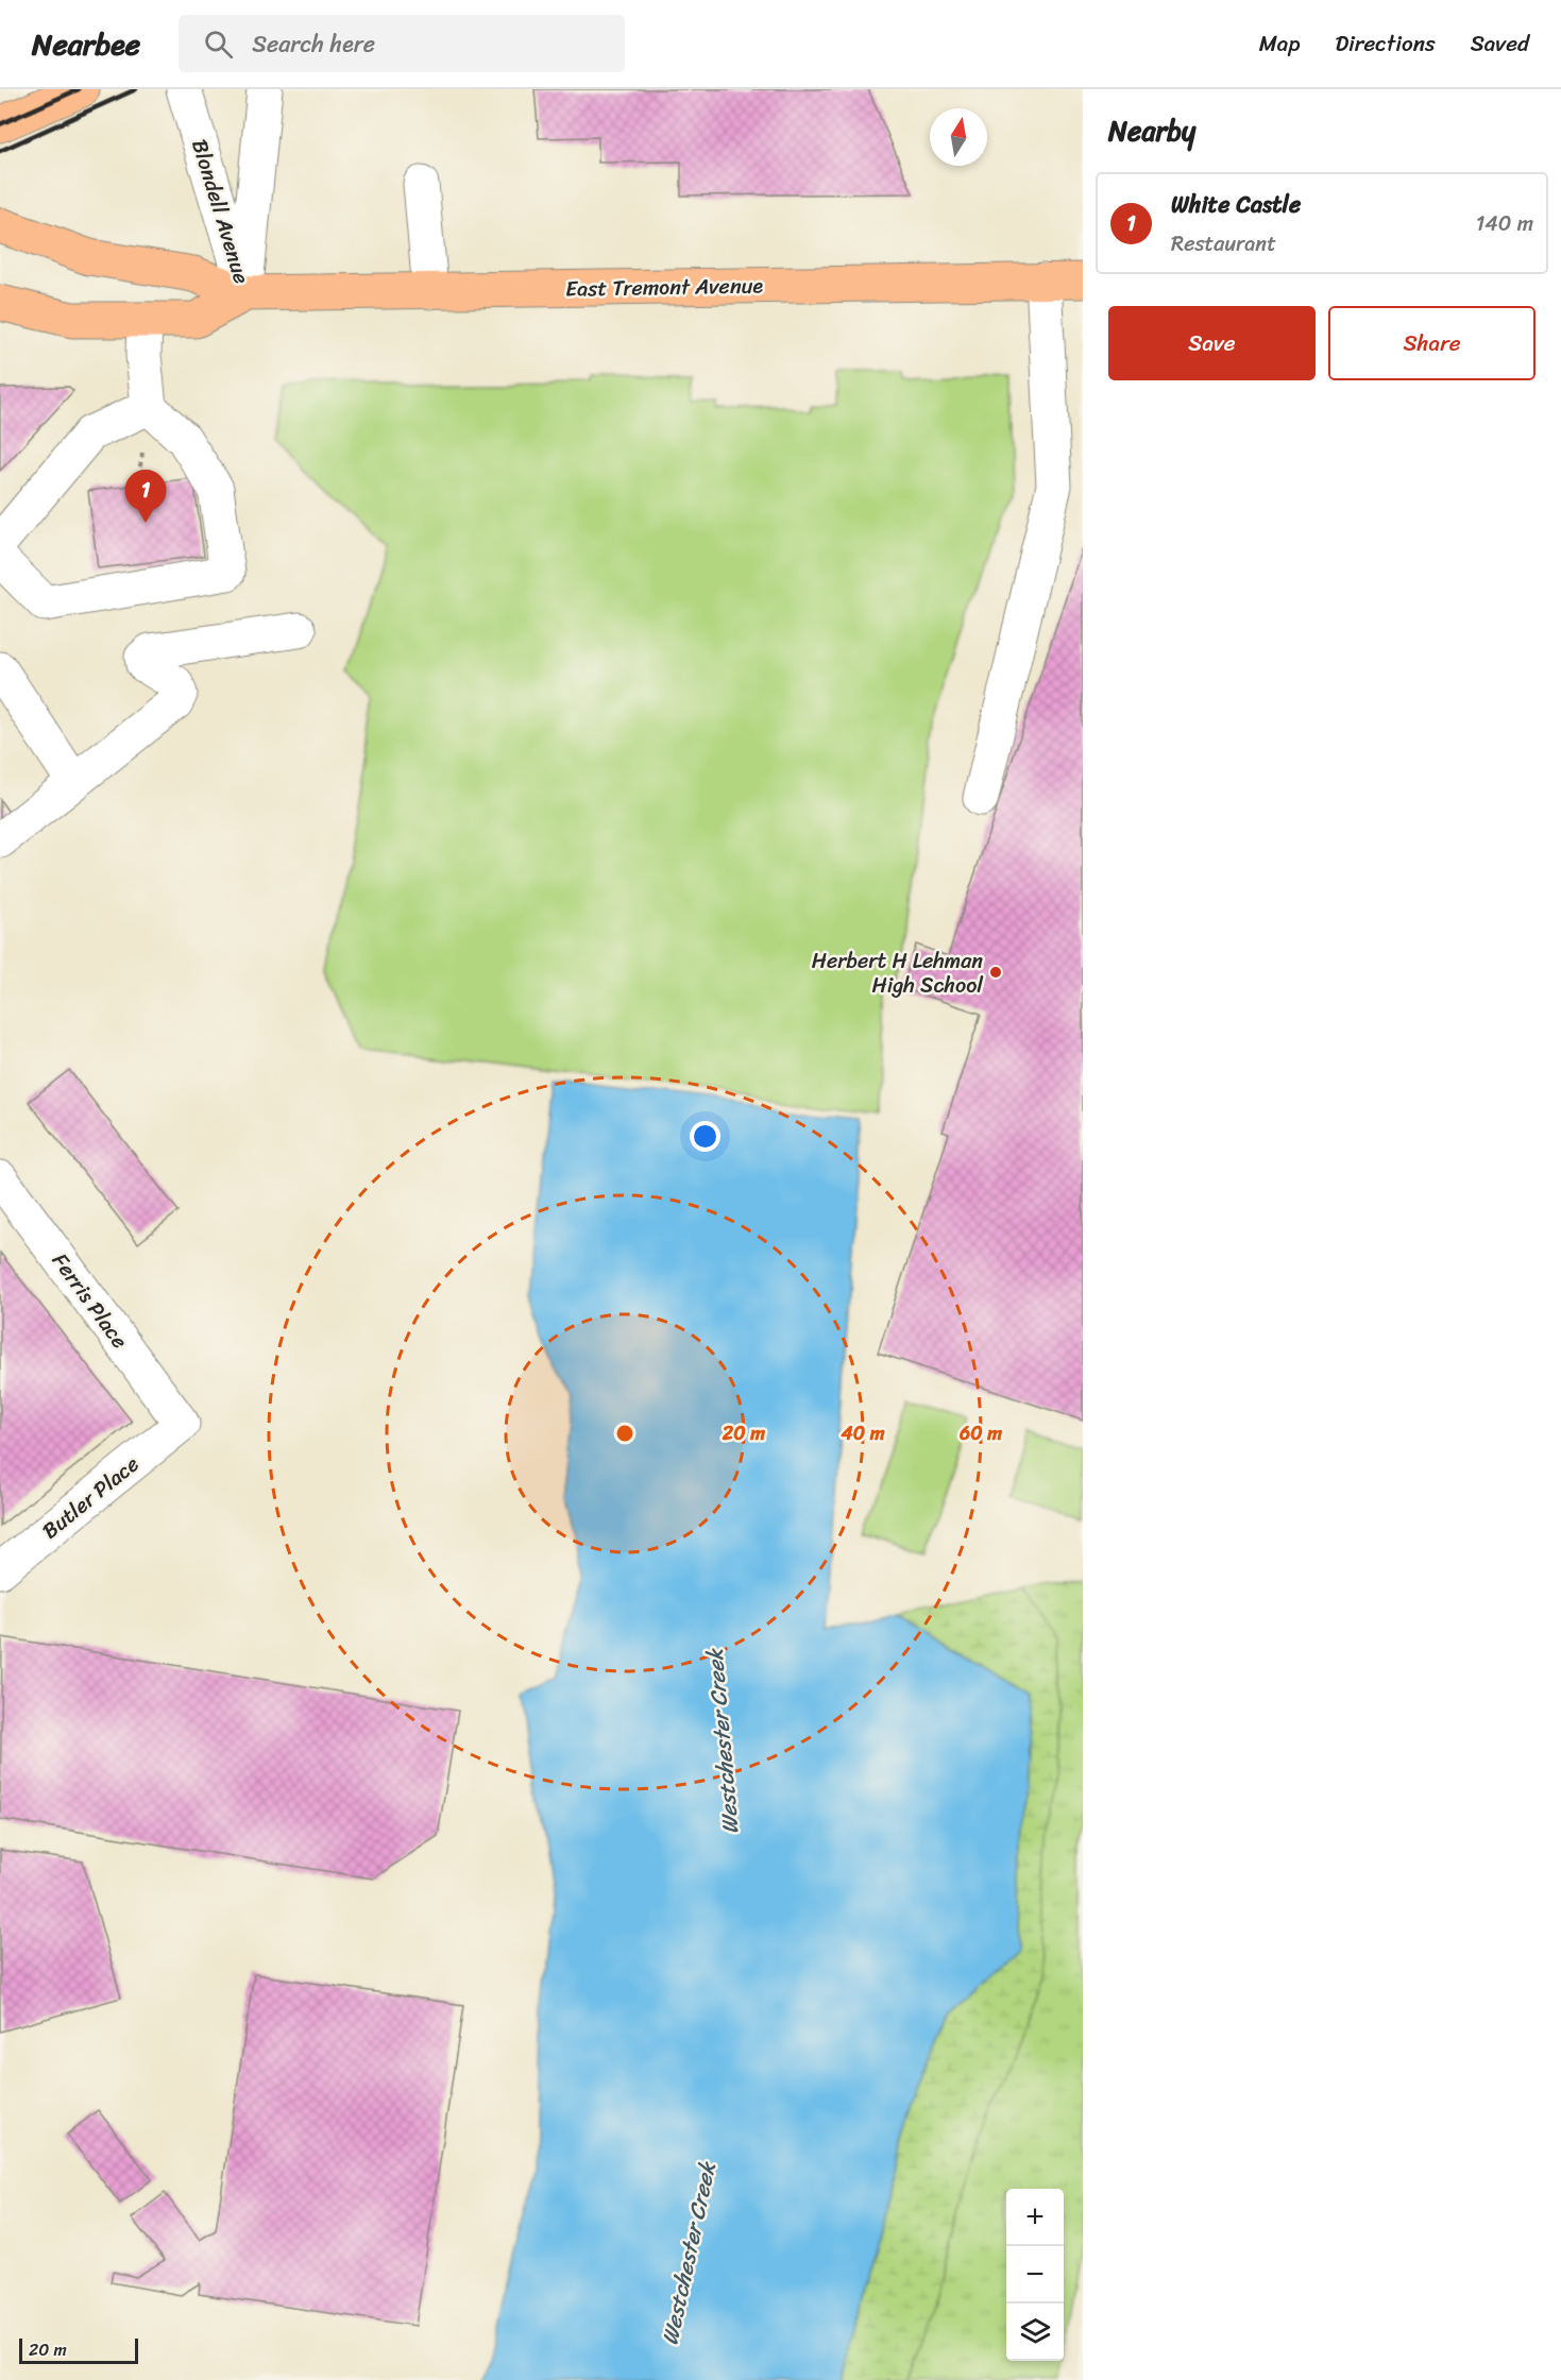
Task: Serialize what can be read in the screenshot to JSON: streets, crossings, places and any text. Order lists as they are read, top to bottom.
{
  "streets": {
    "main road": ["East Tremont Avenue"],
    "street": ["Blondell Avenue", "Ferris Place", "Butler Place"]
  },
  "crossings": [
    ["Blondell Avenue", "East Tremont Avenue"],
    ["Ferris Place", "Butler Place"]
  ],
  "water": ["Westchester Creek"],
  "places": ["Herbert H Lehman High School"],
  "scale_bar": "20 m",
  "north": "top",
  "page": {
    "header": "Nearbee",
    "search": "Search here",
    "nav": ["Map", "Directions", "Saved"],
    "heading": "Nearby",
    "list": [
      {
        "mark": "1",
        "name": "White Castle",
        "note": "Restaurant",
        "value": "140 m"
      }
    ],
    "buttons": ["Save", "Share"],
    "pins": "1",
    "map_buttons": ["+", "−"],
    "scale": "20 m"
  },
  "rings": ["20 m", "40 m", "60 m"]
}
